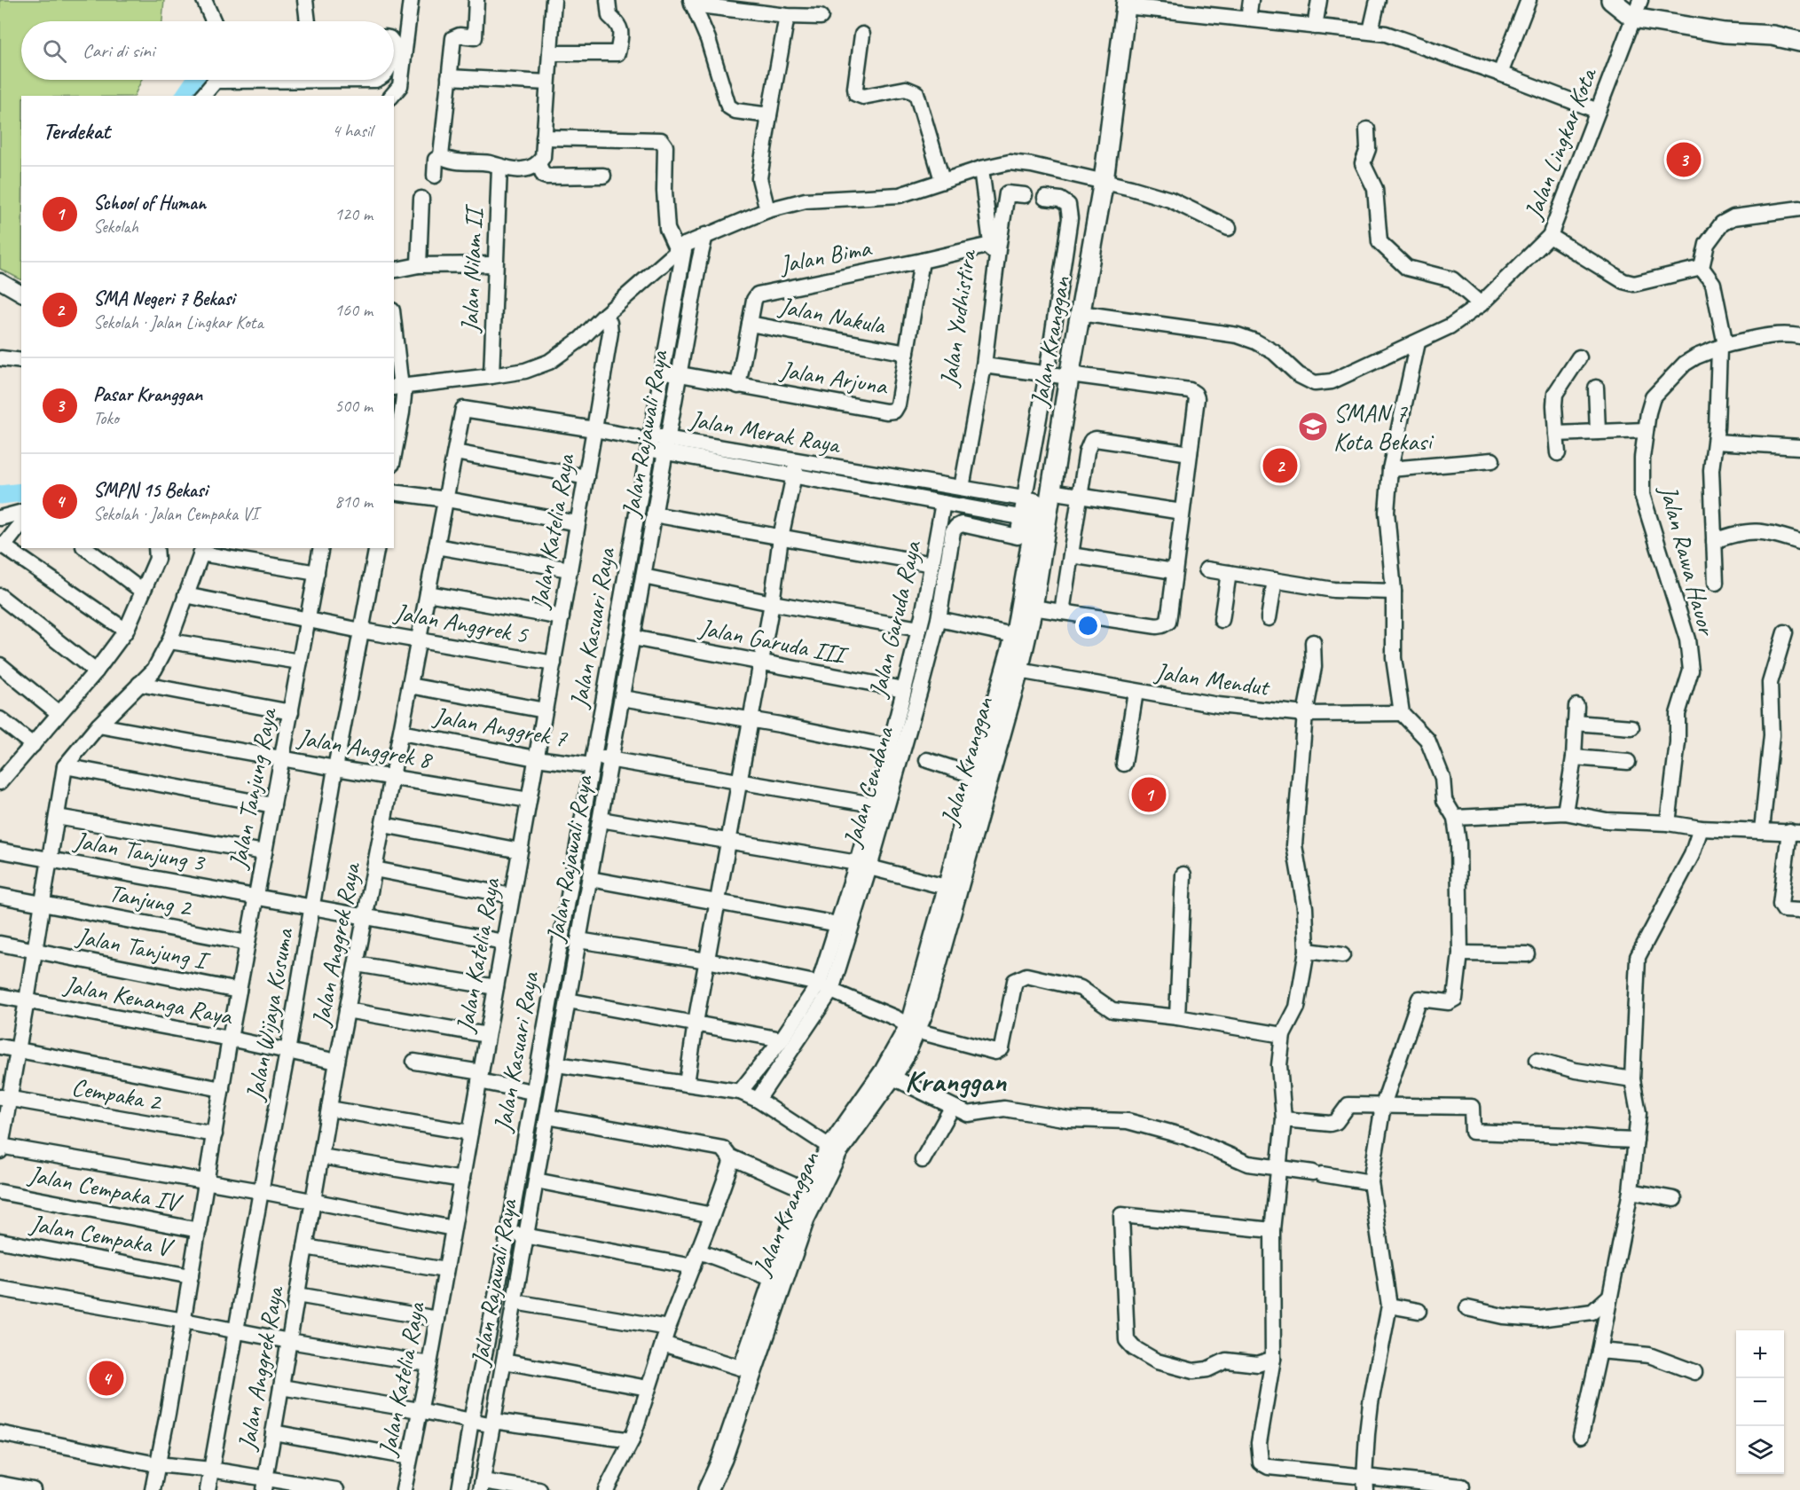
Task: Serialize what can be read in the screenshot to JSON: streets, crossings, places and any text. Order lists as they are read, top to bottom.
{
  "streets": {
    "main road": ["Jalan Kranggan"],
    "street": [
      "Jalan Lingkar Kota",
      "Jalan Bima",
      "Jalan Nilam II",
      "Jalan Nakula",
      "Jalan Yudhistira",
      "Jalan Arjuna",
      "Jalan Merak Raya",
      "Jalan Rajawali Raya",
      "Jalan Katelia Raya",
      "Jalan Rawa Hauor",
      "Jalan Garuda Raya",
      "Jalan Anggrek 5",
      "Jalan Kasuari Raya",
      "Jalan Garuda III",
      "Jalan Mendut",
      "Jalan Anggrek 7",
      "Jalan Anggrek 8",
      "Jalan Cendana",
      "Jalan Tanjung Raya",
      "Jalan Tanjung 3",
      "Tanjung 2",
      "Jalan Anggrek Raya",
      "Jalan Tanjung I",
      "Jalan Kenanga Raya",
      "Jalan Wijaya Kusuma",
      "Cempaka 2",
      "Jalan Cempaka IV",
      "Jalan Cempaka V"
    ]
  },
  "crossings": [
    ["Jalan Lingkar Kota", "Jalan Kranggan"],
    ["Jalan Bima", "Jalan Nakula"],
    ["Jalan Bima", "Jalan Yudhistira"],
    ["Jalan Bima", "Jalan Arjuna"],
    ["Jalan Nakula", "Jalan Arjuna"],
    ["Jalan Yudhistira", "Jalan Merak Raya"],
    ["Jalan Kranggan", "Jalan Merak Raya"],
    ["Jalan Kranggan", "Jalan Mendut"],
    ["Jalan Kranggan", "Jalan Cendana"],
    ["Jalan Arjuna", "Jalan Rajawali Raya"],
    ["Jalan Arjuna", "Jalan Kasuari Raya"],
    ["Jalan Merak Raya", "Jalan Rajawali Raya"],
    ["Jalan Merak Raya", "Jalan Katelia Raya"],
    ["Jalan Merak Raya", "Jalan Garuda Raya"],
    ["Jalan Merak Raya", "Jalan Kasuari Raya"],
    ["Jalan Merak Raya", "Jalan Cendana"],
    ["Jalan Merak Raya", "Jalan Anggrek Raya"],
    ["Jalan Rajawali Raya", "Jalan Garuda III"],
    ["Jalan Rajawali Raya", "Jalan Anggrek 7"],
    ["Jalan Katelia Raya", "Jalan Anggrek 5"],
    ["Jalan Katelia Raya", "Jalan Anggrek 7"],
    ["Jalan Katelia Raya", "Jalan Anggrek 8"],
    ["Jalan Katelia Raya", "Jalan Tanjung 3"],
    ["Jalan Garuda Raya", "Jalan Garuda III"],
    ["Jalan Garuda Raya", "Jalan Anggrek 7"],
    ["Jalan Garuda Raya", "Jalan Cendana"],
    ["Jalan Anggrek 5", "Jalan Tanjung Raya"],
    ["Jalan Anggrek 5", "Jalan Anggrek Raya"],
    ["Jalan Anggrek 5", "Jalan Wijaya Kusuma"],
    ["Jalan Kasuari Raya", "Jalan Anggrek 7"],
    ["Jalan Anggrek 7", "Jalan Anggrek Raya"],
    ["Jalan Anggrek 8", "Jalan Tanjung Raya"],
    ["Jalan Anggrek 8", "Jalan Anggrek Raya"],
    ["Jalan Anggrek 8", "Jalan Wijaya Kusuma"],
    ["Jalan Tanjung Raya", "Jalan Tanjung 3"],
    ["Jalan Tanjung Raya", "Tanjung 2"],
    ["Jalan Tanjung Raya", "Jalan Tanjung I"],
    ["Jalan Tanjung Raya", "Jalan Kenanga Raya"],
    ["Jalan Tanjung Raya", "Cempaka 2"],
    ["Jalan Tanjung Raya", "Jalan Cempaka IV"],
    ["Jalan Tanjung Raya", "Jalan Cempaka V"],
    ["Jalan Tanjung 3", "Jalan Anggrek Raya"],
    ["Jalan Tanjung 3", "Jalan Wijaya Kusuma"],
    ["Jalan Anggrek Raya", "Jalan Kenanga Raya"],
    ["Jalan Kenanga Raya", "Jalan Wijaya Kusuma"]
  ],
  "districts": ["Kranggan"],
  "places": {
    "school or university": ["SMAN 7 Kota Bekasi"]
  },
  "page": {
    "search": "Cari di sini",
    "heading": ["Terdekat", "4 hasil"],
    "pins": [
      "3",
      "2",
      "1",
      "4"
    ],
    "list": [
      {
        "mark": "1",
        "name": "School of Human",
        "note": "Sekolah",
        "value": "120 m"
      },
      {
        "mark": "2",
        "name": "SMA Negeri 7 Bekasi",
        "note": "Sekolah · Jalan Lingkar Kota",
        "value": "160 m"
      },
      {
        "mark": "3",
        "name": "Pasar Kranggan",
        "note": "Toko",
        "value": "500 m"
      },
      {
        "mark": "4",
        "name": "SMPN 15 Bekasi",
        "note": "Sekolah · Jalan Cempaka VI",
        "value": "810 m"
      }
    ],
    "map_buttons": ["+", "−"]
  }
}
